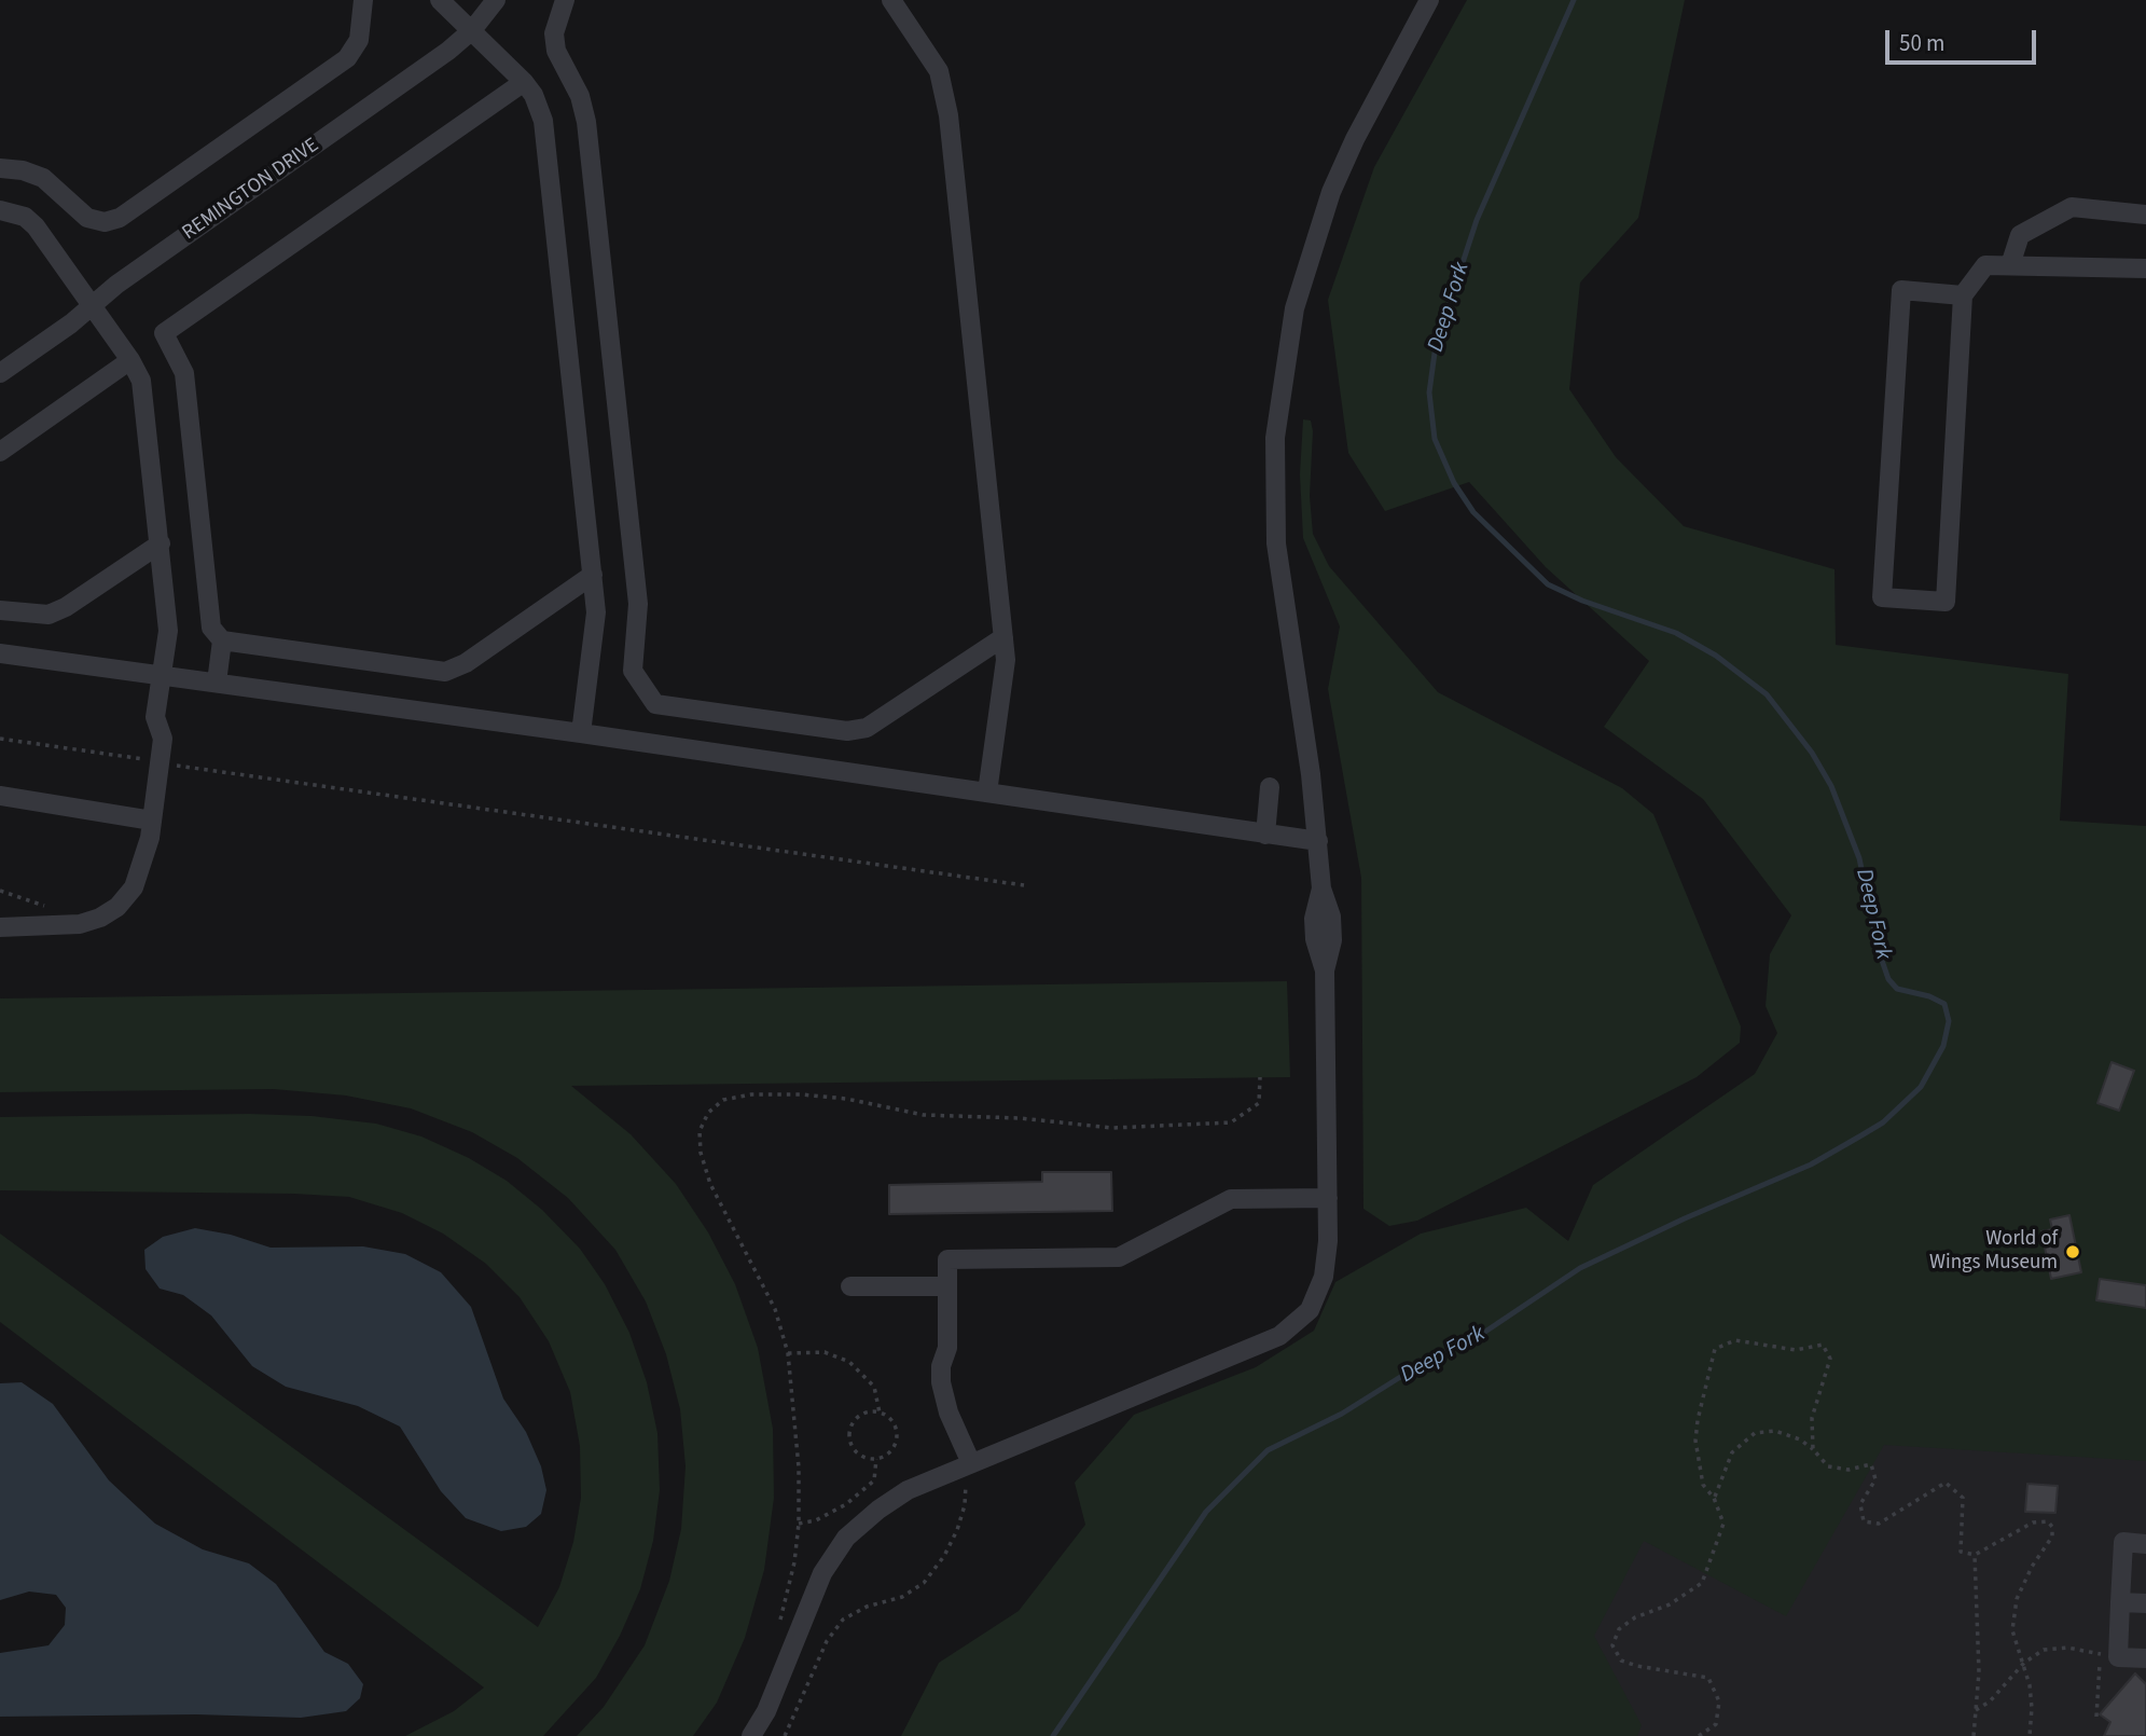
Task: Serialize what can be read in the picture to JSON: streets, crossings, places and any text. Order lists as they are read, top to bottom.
{
  "streets": {
    "street": ["REMINGTON DRIVE"]
  },
  "water": ["Deep Fork"],
  "places": ["World of Wings Museum"],
  "scale_bar": "50 m"
}
